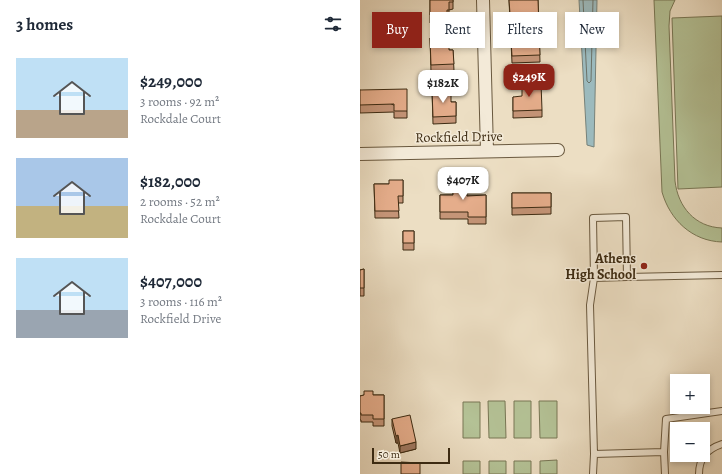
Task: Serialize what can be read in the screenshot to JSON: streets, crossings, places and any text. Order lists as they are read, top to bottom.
{
  "streets": {
    "street": ["Rockfield Drive"]
  },
  "places": ["Athens High School"],
  "scale_bar": "50 m",
  "page": {
    "heading": "3 homes",
    "chip": [
      "Buy",
      "Rent",
      "Filters",
      "New"
    ],
    "list": [
      {
        "name": "$249,000",
        "note": "3 rooms · 92 m² · Rockdale Court"
      },
      {
        "name": "$182,000",
        "note": "2 rooms · 52 m² · Rockdale Court"
      },
      {
        "name": "$407,000",
        "note": "3 rooms · 116 m² · Rockfield Drive"
      }
    ],
    "price": ["$249K", "$182K", "$407K"],
    "map_buttons": ["+", "−"],
    "scale": "50 m"
  }
}
